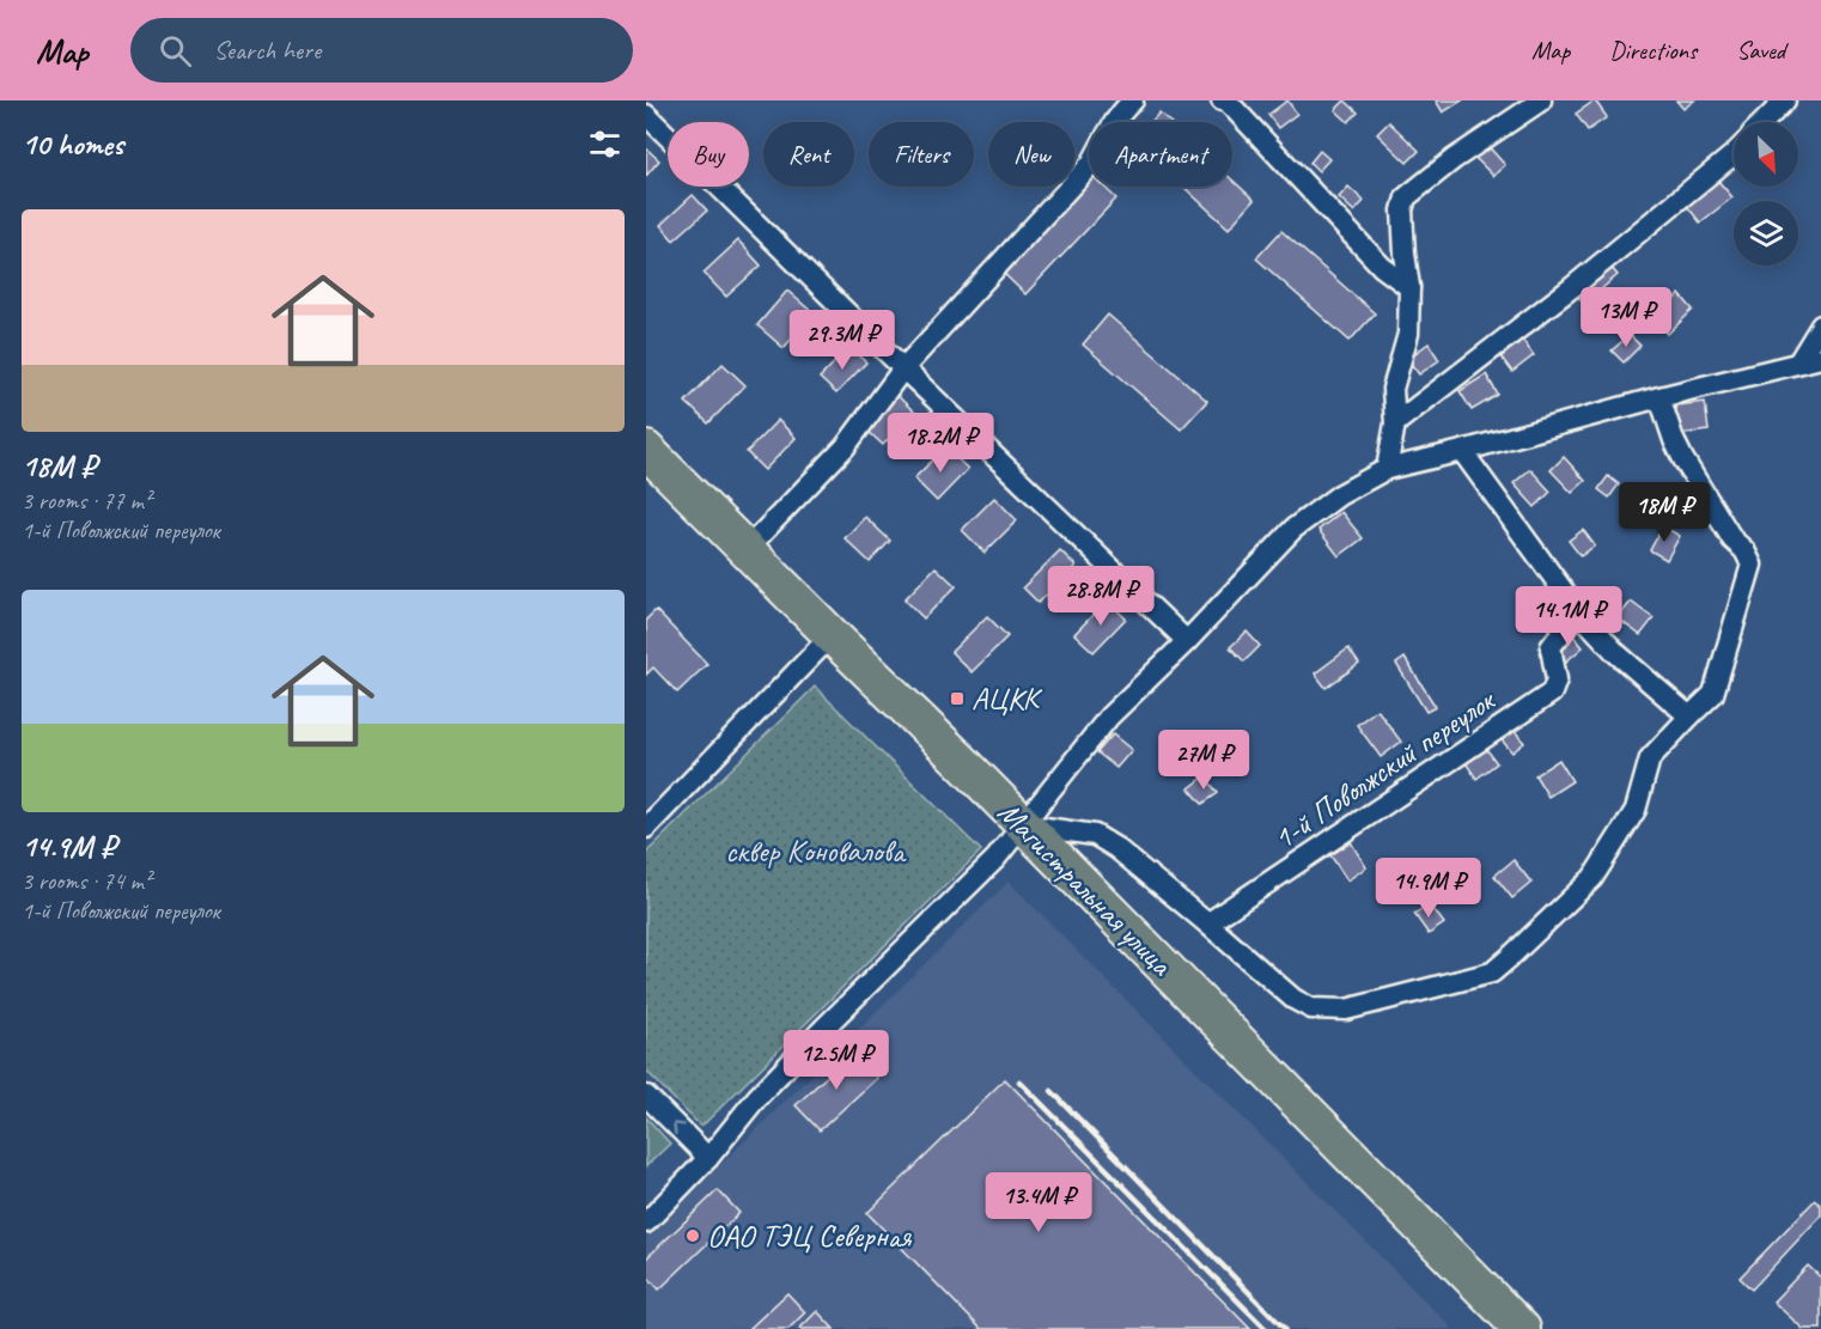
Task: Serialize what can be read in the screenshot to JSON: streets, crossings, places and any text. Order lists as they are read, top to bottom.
{
  "streets": {
    "highway": ["Магистральная улица"],
    "street": ["1-й Поволжский переулок"]
  },
  "parks": ["сквер Коновалова"],
  "places": {
    "transit": ["АЦКК"],
    "other": ["ОАО ТЭЦ Северная"]
  },
  "north": "bottom right",
  "page": {
    "header": "Map",
    "search": "Search here",
    "nav": ["Map", "Directions", "Saved"],
    "heading": "10 homes",
    "chip": [
      "Buy",
      "Rent",
      "Filters",
      "New",
      "Apartment"
    ],
    "list": [
      {
        "name": "18M ₽",
        "note": "3 rooms · 77 m² · 1-й Поволжский переулок"
      },
      {
        "name": "14.9M ₽",
        "note": "3 rooms · 74 m² · 1-й Поволжский переулок"
      }
    ],
    "price": [
      "13M ₽",
      "29.3M ₽",
      "18.2M ₽",
      "18M ₽",
      "28.8M ₽",
      "14.1M ₽",
      "27M ₽",
      "14.9M ₽",
      "12.5M ₽",
      "13.4M ₽"
    ]
  }
}
